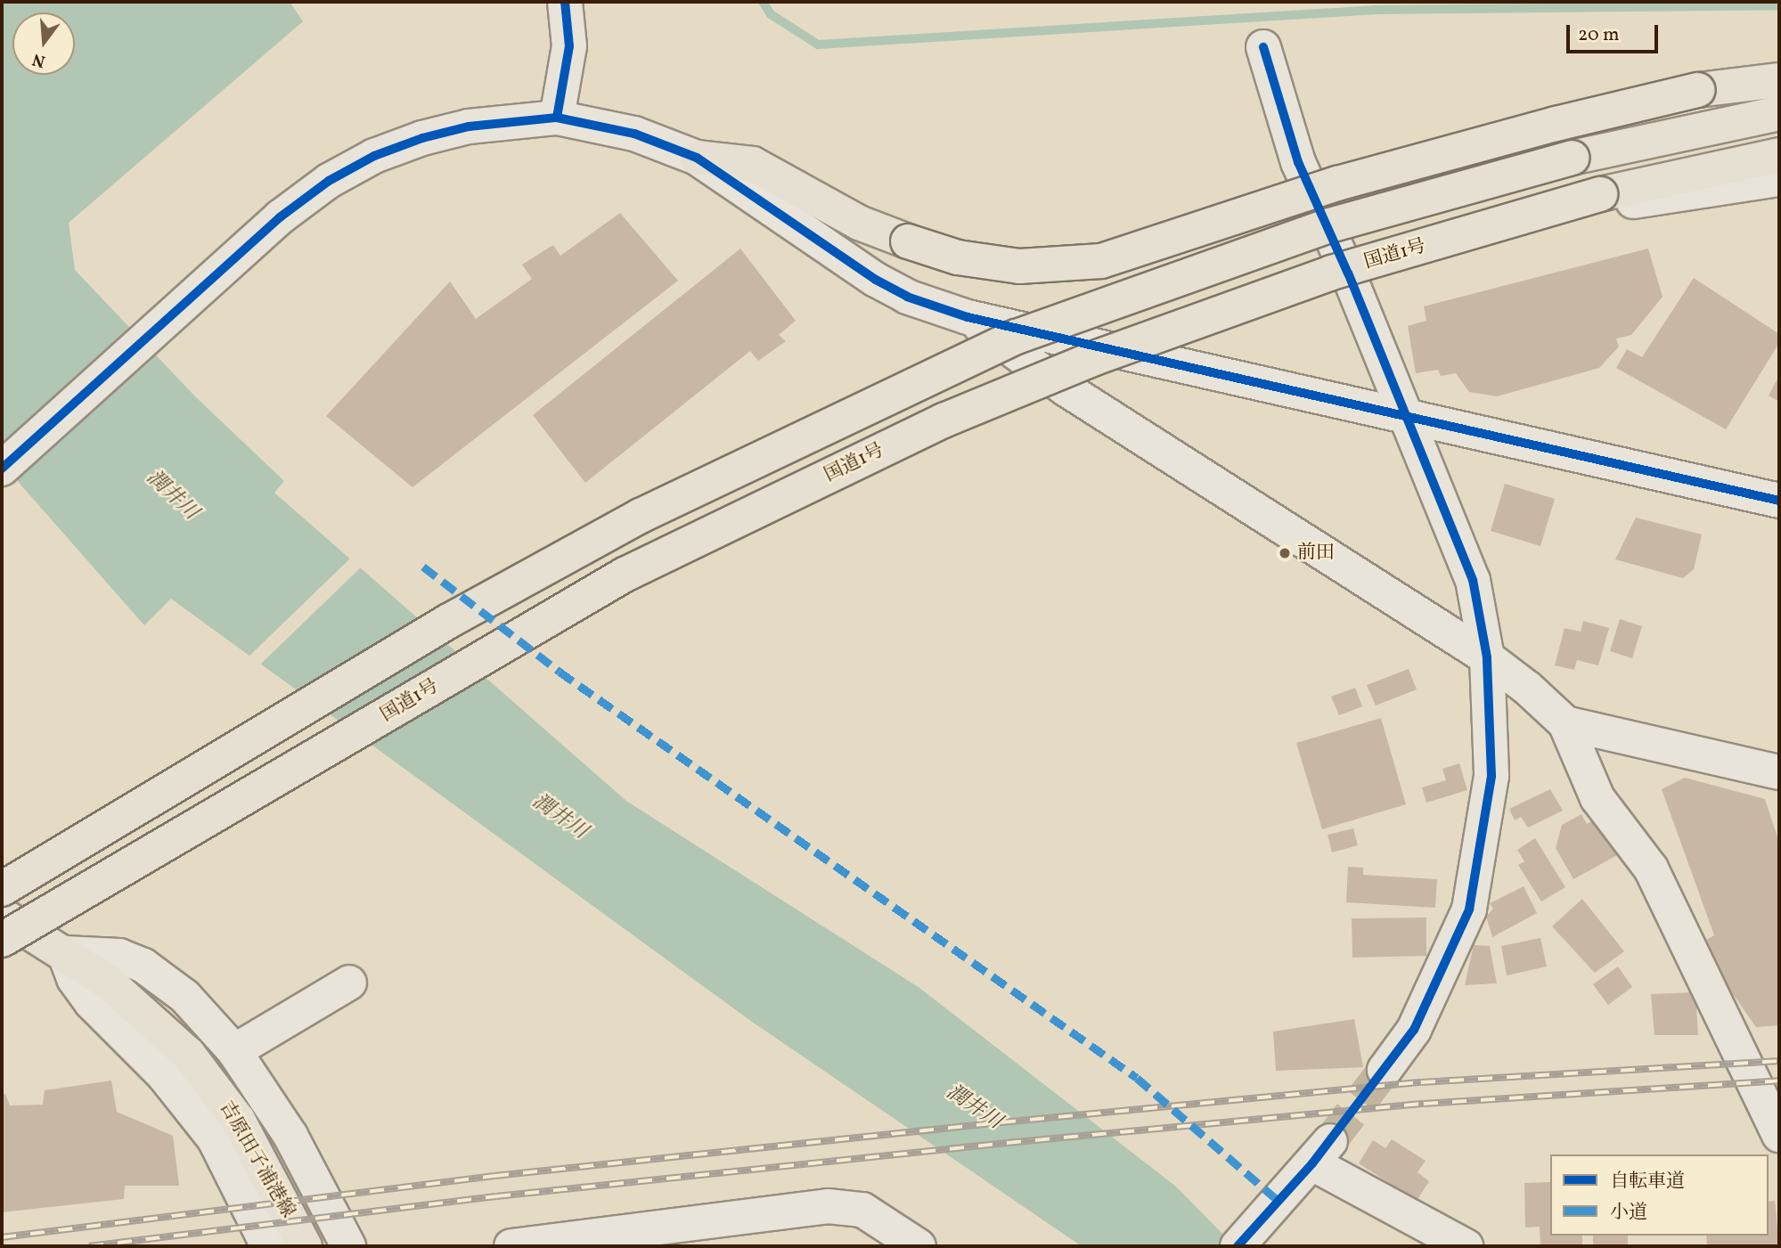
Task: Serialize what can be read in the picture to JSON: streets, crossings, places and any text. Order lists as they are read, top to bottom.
{
  "streets": {
    "main road": ["国道1号", "吉原田子浦港線"]
  },
  "water": ["潤井川"],
  "places": ["前田"],
  "legend": ["自転車道", "小道"],
  "scale_bar": "20 m",
  "north": "bottom"
}
